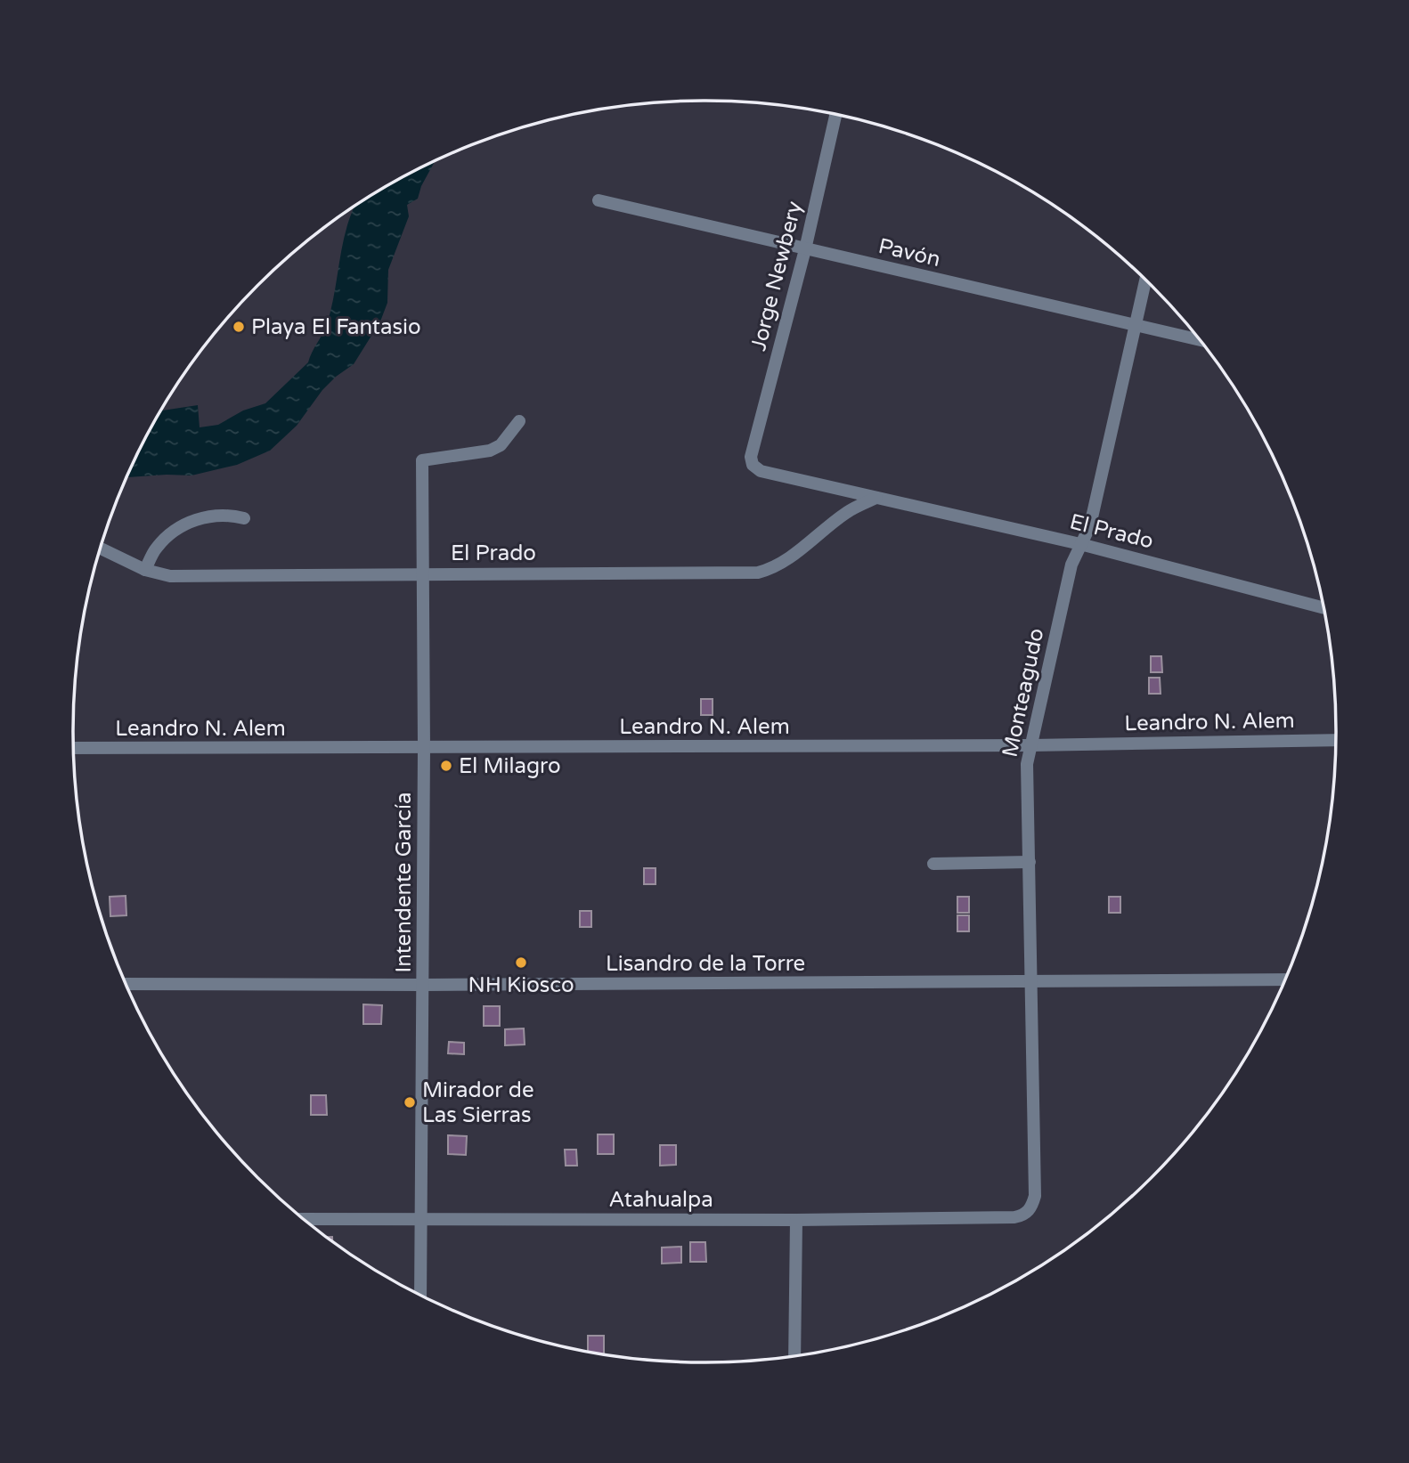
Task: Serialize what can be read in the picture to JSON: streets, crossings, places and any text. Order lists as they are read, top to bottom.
{
  "streets": {
    "street": [
      "Pavón",
      "Jorge Newbery",
      "El Prado",
      "Monteagudo",
      "Leandro N. Alem",
      "Intendente García",
      "Lisandro de la Torre",
      "Atahualpa"
    ]
  },
  "crossings": [
    ["Pavón", "Jorge Newbery"],
    ["Pavón", "Monteagudo"],
    ["Jorge Newbery", "El Prado"],
    ["El Prado", "Monteagudo"],
    ["El Prado", "Intendente García"],
    ["Monteagudo", "Leandro N. Alem"],
    ["Monteagudo", "Lisandro de la Torre"],
    ["Monteagudo", "Atahualpa"],
    ["Leandro N. Alem", "Intendente García"],
    ["Intendente García", "Lisandro de la Torre"],
    ["Intendente García", "Atahualpa"]
  ],
  "places": [
    "Playa El Fantasio",
    "El Milagro",
    "NH Kiosco",
    "Mirador de Las Sierras"
  ]
}
